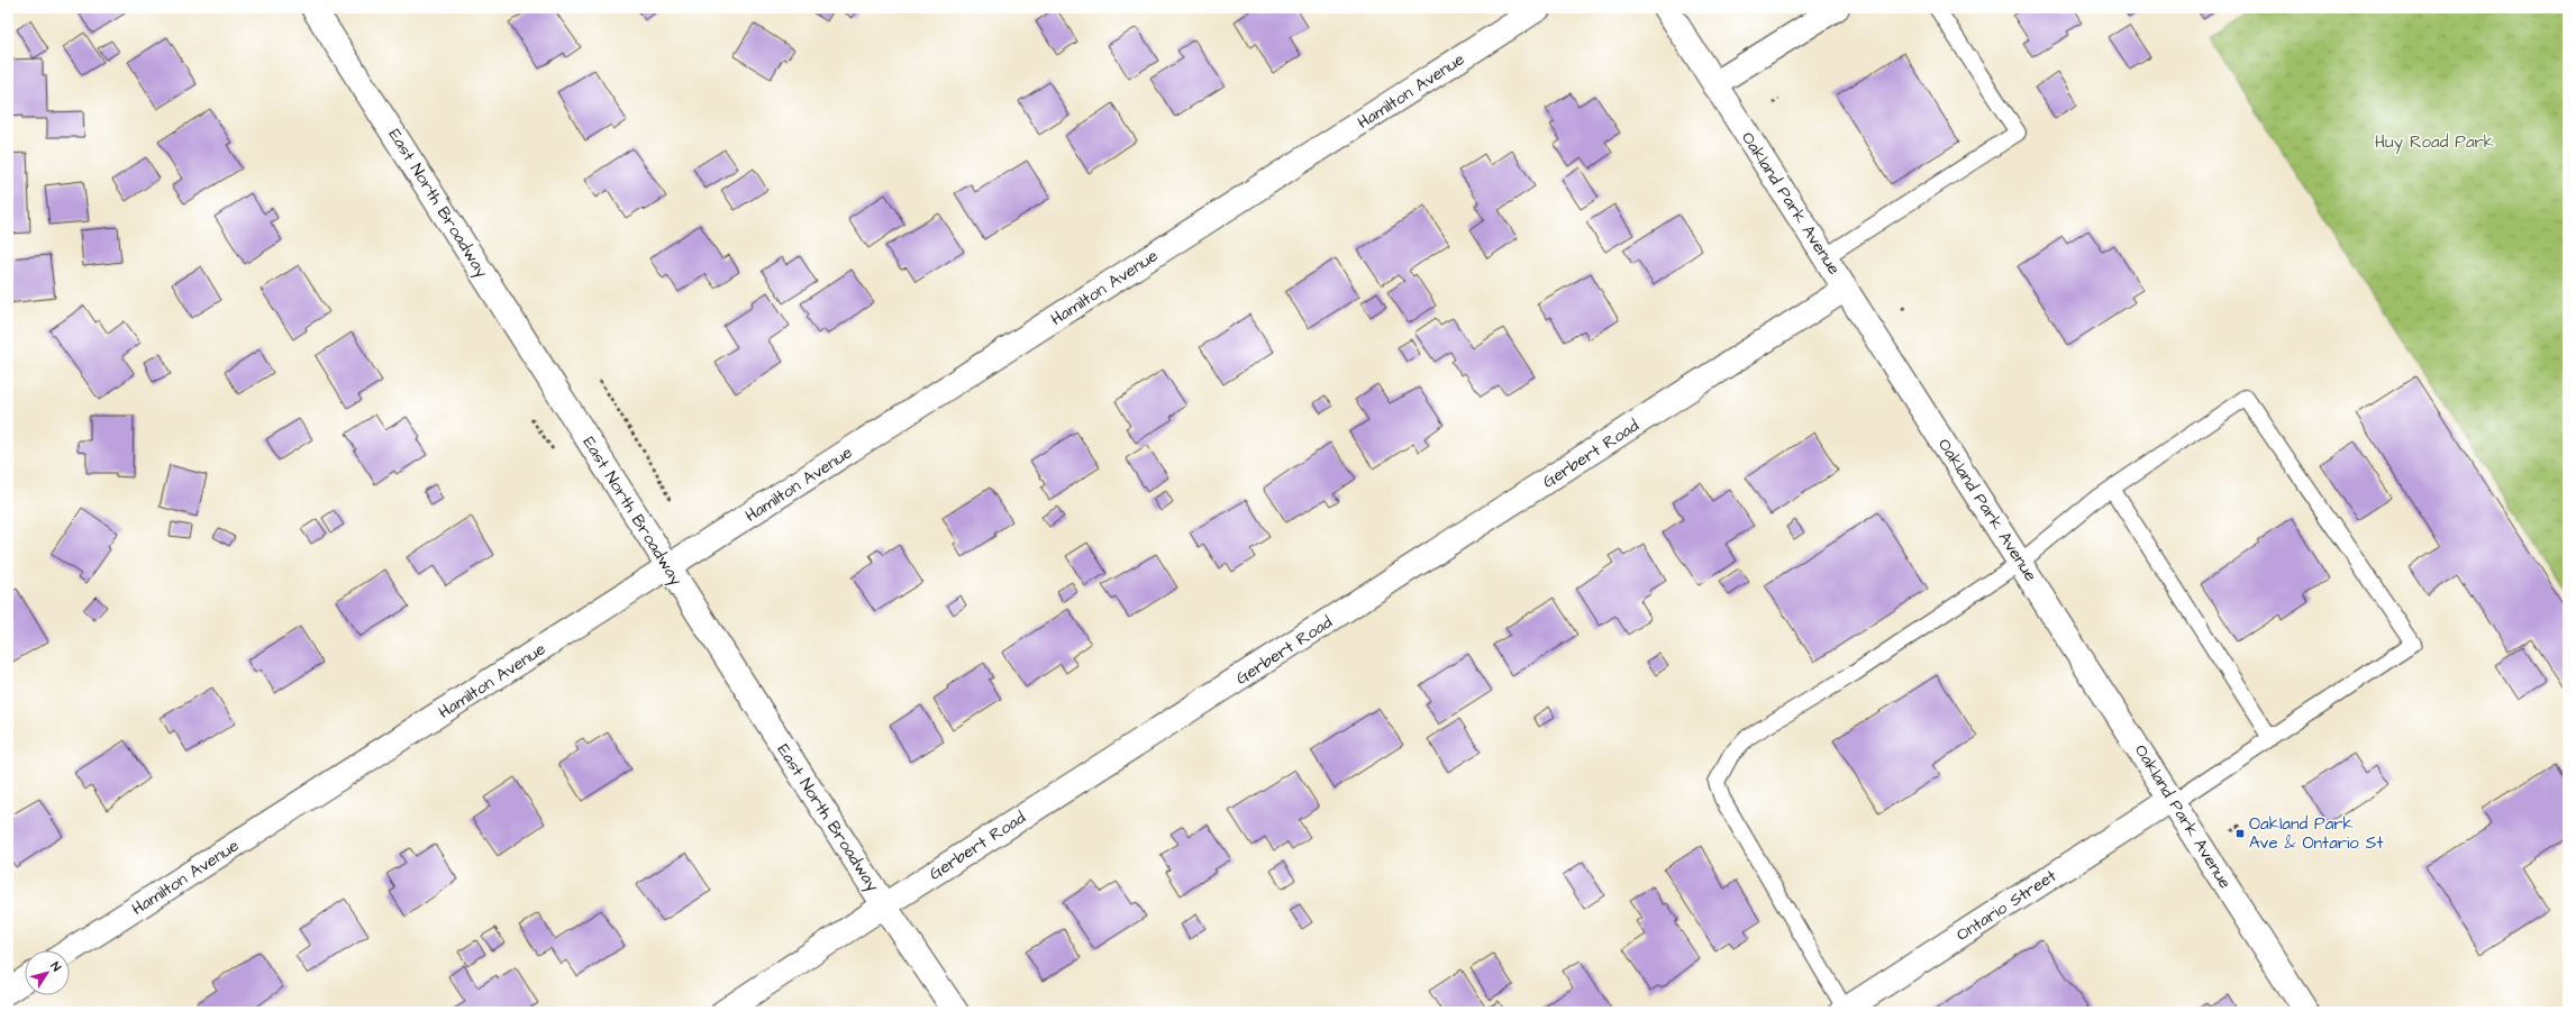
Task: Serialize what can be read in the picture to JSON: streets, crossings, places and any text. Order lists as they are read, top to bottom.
{
  "streets": {
    "street": [
      "Hamilton Avenue",
      "East North Broadway",
      "Oakland Park Avenue",
      "Gerbert Road",
      "Ontario Street"
    ]
  },
  "crossings": [
    ["Hamilton Avenue", "East North Broadway"],
    ["East North Broadway", "Gerbert Road"],
    ["Oakland Park Avenue", "Gerbert Road"],
    ["Oakland Park Avenue", "Ontario Street"]
  ],
  "parks": ["Huy Road Park"],
  "places": {
    "transit": ["Oakland Park Ave & Ontario St"]
  },
  "north": "top right"
}
